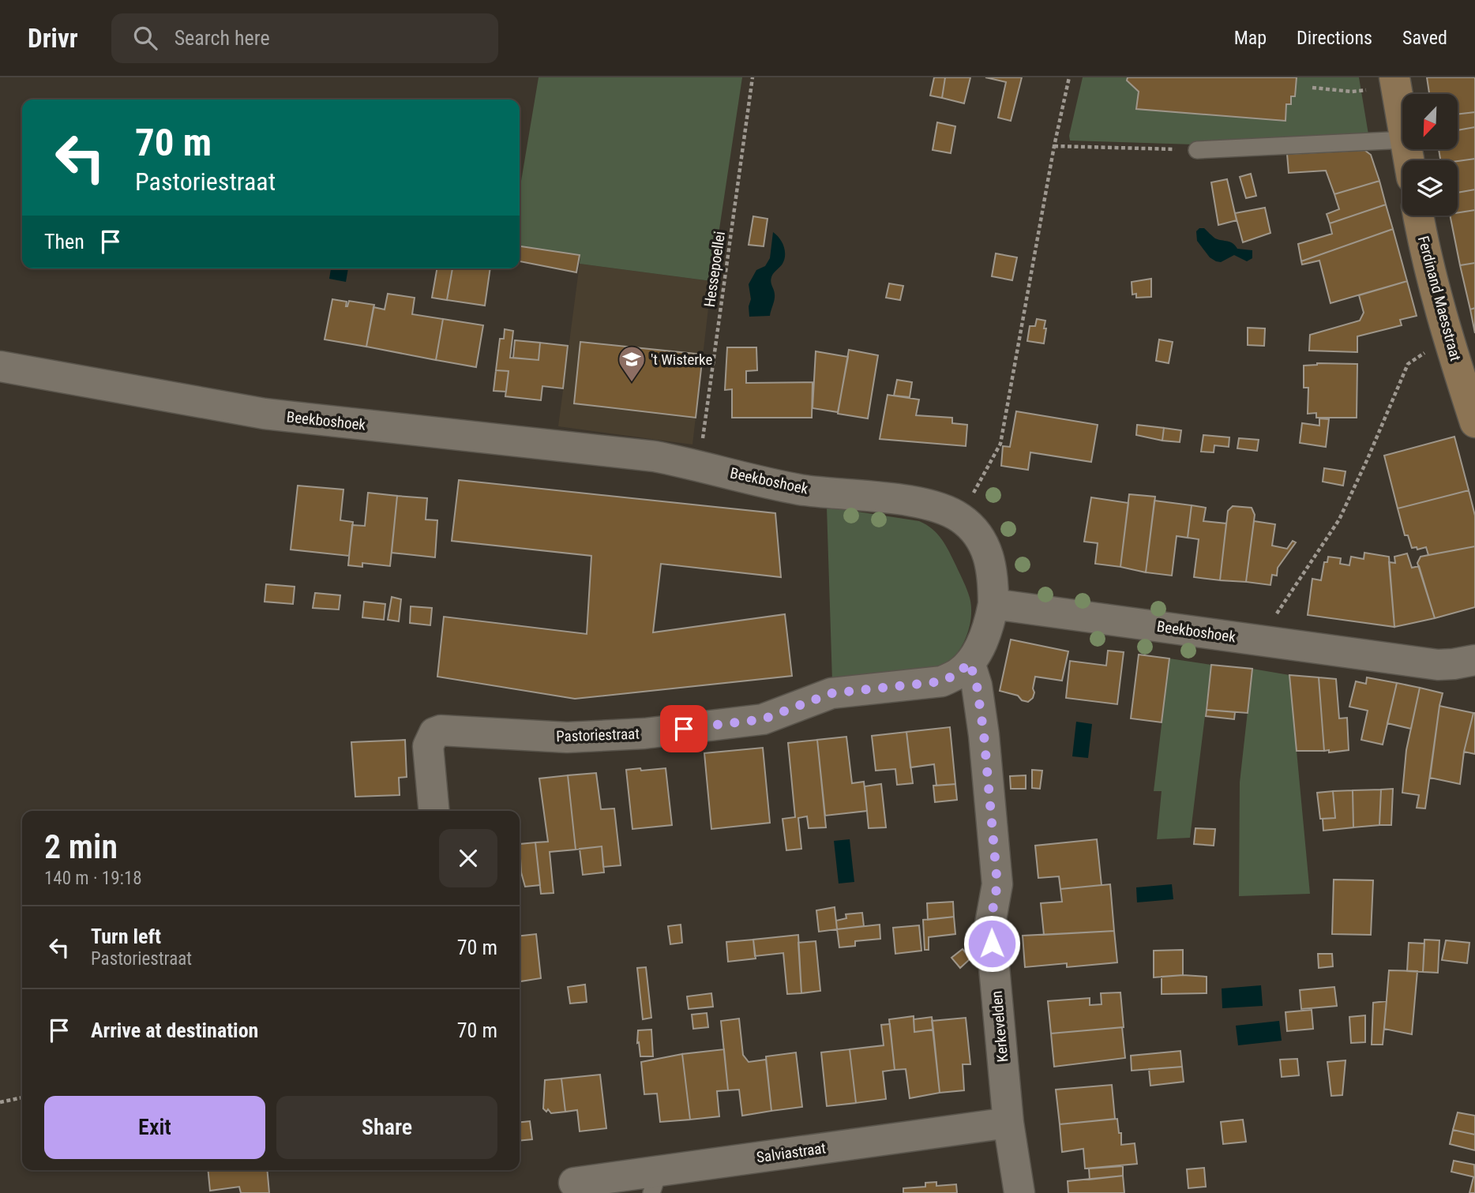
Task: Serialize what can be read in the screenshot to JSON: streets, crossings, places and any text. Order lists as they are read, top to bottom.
{
  "streets": {
    "street": [
      "Ferdinand Maesstraat",
      "Beekboshoek",
      "Pastoriestraat",
      "Kerkevelden",
      "Salviastraat"
    ],
    "path": ["Hessepoellei"]
  },
  "crossings": [
    ["Hessepoellei", "Beekboshoek"],
    ["Beekboshoek", "Pastoriestraat"],
    ["Pastoriestraat", "Kerkevelden"],
    ["Kerkevelden", "Salviastraat"]
  ],
  "places": {
    "school or university": ["'t Wisterke"]
  },
  "north": "bottom left",
  "page": {
    "header": "Drivr",
    "search": "Search here",
    "nav": ["Map", "Directions", "Saved"],
    "turn": ["70 m", "Pastoriestraat"],
    "then": "Then",
    "heading": ["2 min", "140 m · 19:18"],
    "list": [
      {
        "name": "Turn left",
        "note": "Pastoriestraat",
        "value": "70 m"
      },
      {
        "name": "Arrive at destination",
        "value": "70 m"
      }
    ],
    "buttons": ["Exit", "Share"]
  }
}
